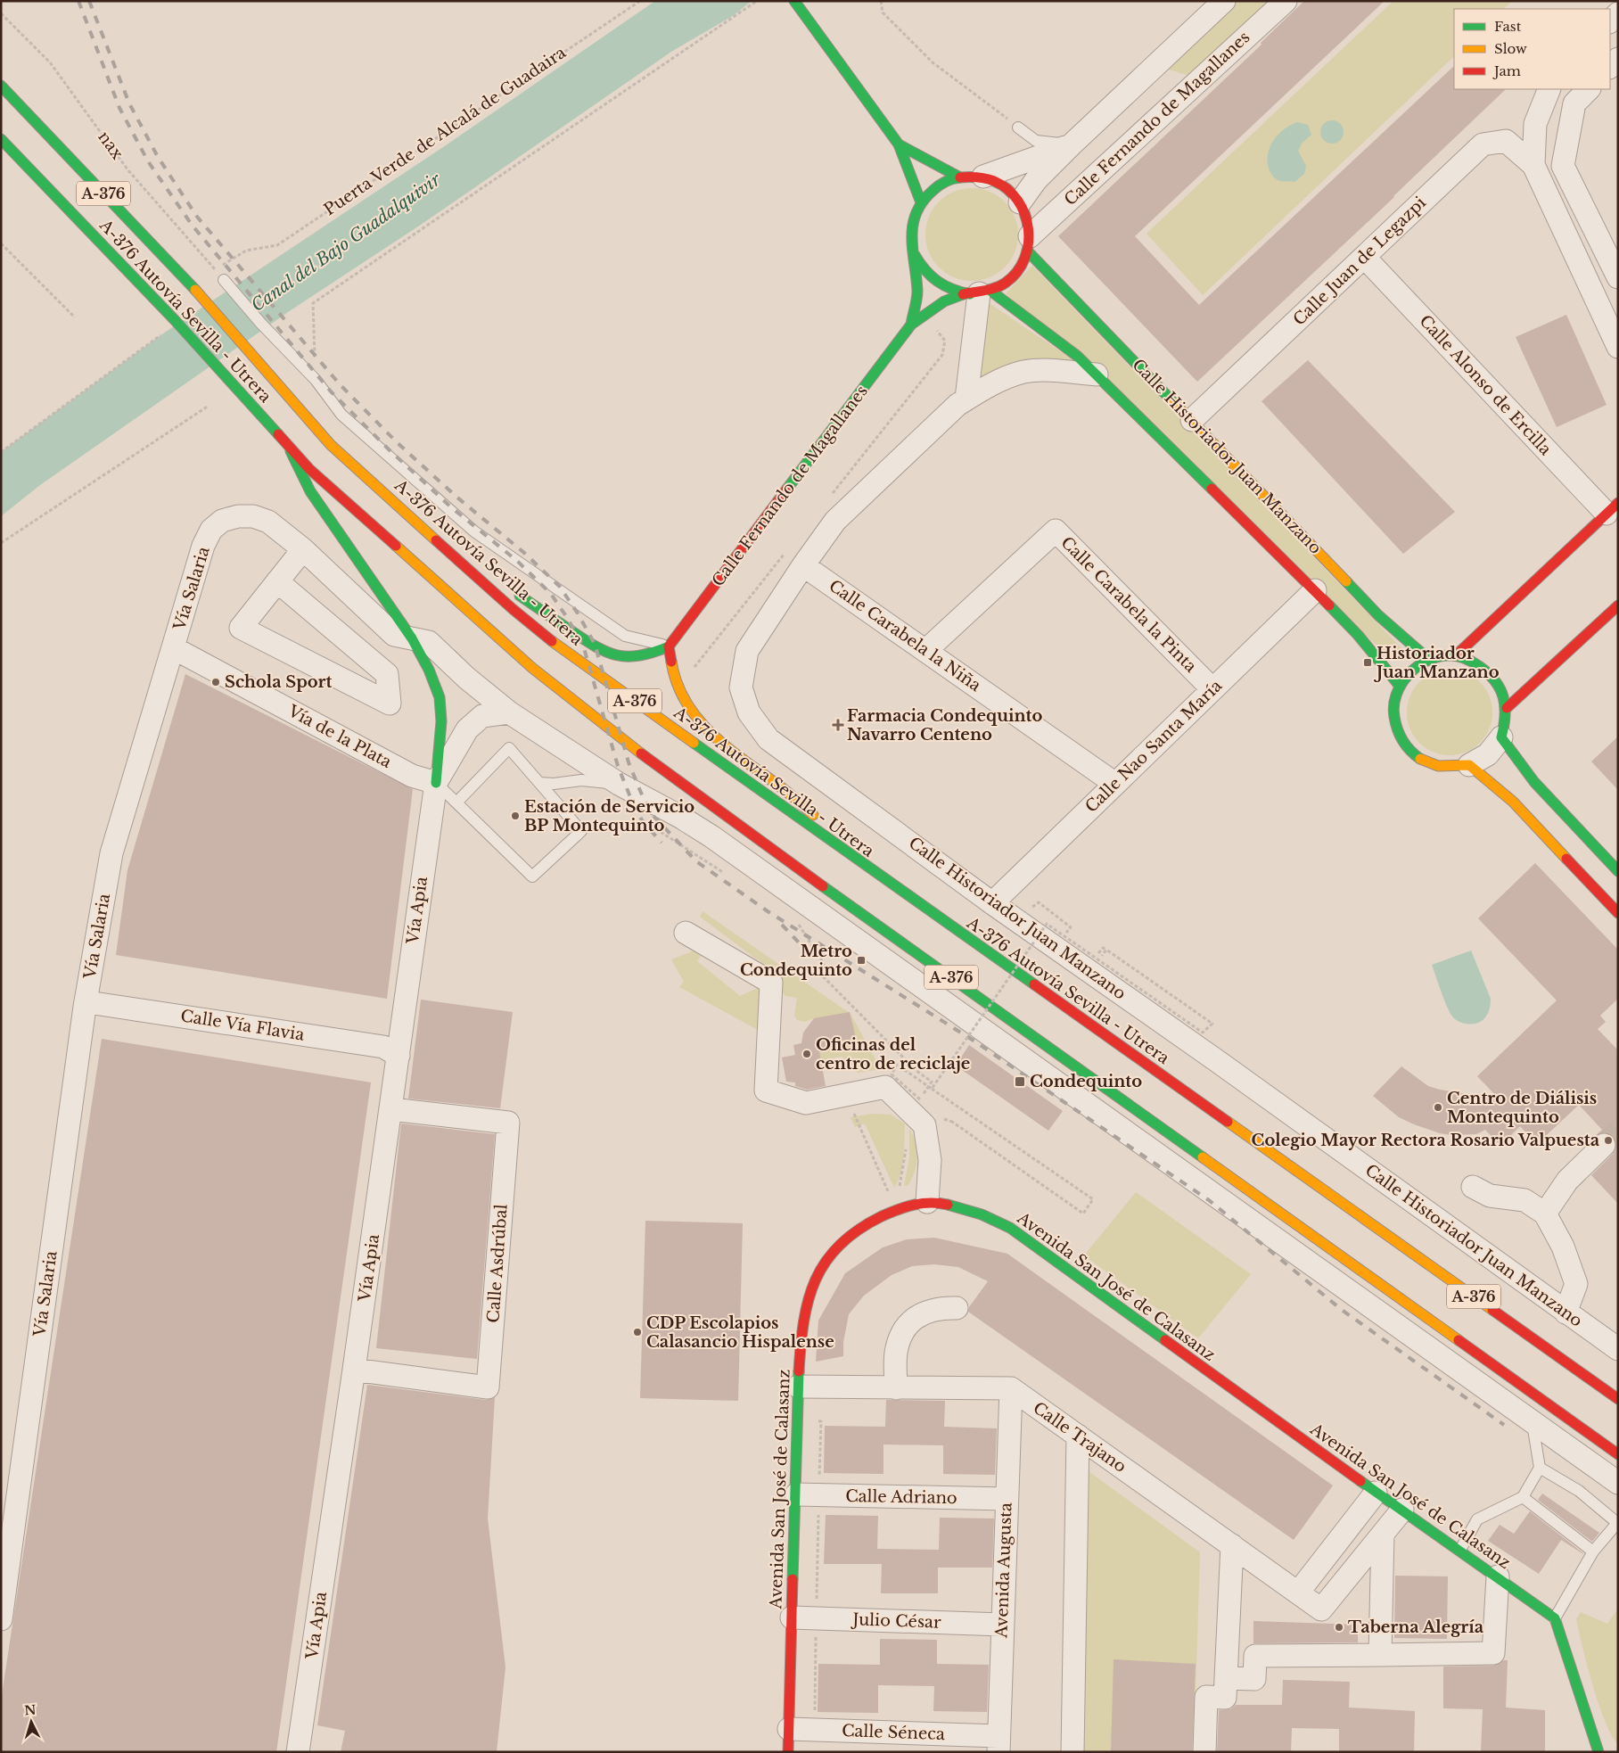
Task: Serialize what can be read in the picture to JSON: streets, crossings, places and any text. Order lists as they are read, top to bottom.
{
  "streets": {
    "street": [
      "Calle Fernando de Magallanes",
      "A-376",
      "Calle Juan de Legazpi",
      "A-376 Autovía Sevilla - Utrera",
      "Calle Alonso de Ercilla",
      "Calle Historiador Juan Manzano",
      "Vía Salaria",
      "Calle Carabela la Pinta",
      "Calle Carabela la Niña",
      "Vía de la Plata",
      "Calle Nao Santa María",
      "Vía Apia",
      "Calle Vía Flavia",
      "Calle Asdrúbal",
      "Avenida San José de Calasanz",
      "Calle Trajano",
      "Calle Adriano",
      "Avenida Augusta",
      "Julio César",
      "Calle Séneca"
    ],
    "path": ["Puerta Verde de Alcalá de Guadaira", "nax"]
  },
  "crossings": [
    ["Calle Fernando de Magallanes", "Calle Historiador Juan Manzano"],
    ["Puerta Verde de Alcalá de Guadaira", "nax"],
    ["A-376", "A-376 Autovía Sevilla - Utrera"],
    ["Calle Juan de Legazpi", "Calle Alonso de Ercilla"],
    ["Calle Juan de Legazpi", "Calle Historiador Juan Manzano"],
    ["Calle Historiador Juan Manzano", "Calle Carabela la Niña"],
    ["Calle Historiador Juan Manzano", "Calle Nao Santa María"],
    ["Vía Salaria", "Vía de la Plata"],
    ["Vía Salaria", "Vía Apia"],
    ["Vía Salaria", "Calle Vía Flavia"],
    ["Calle Carabela la Pinta", "Calle Carabela la Niña"],
    ["Calle Carabela la Pinta", "Calle Nao Santa María"],
    ["Calle Carabela la Niña", "Calle Nao Santa María"],
    ["Vía de la Plata", "Vía Apia"],
    ["Vía Apia", "Calle Vía Flavia"],
    ["Vía Apia", "Calle Asdrúbal"],
    ["Avenida San José de Calasanz", "Calle Adriano"],
    ["Avenida San José de Calasanz", "Julio César"],
    ["Avenida San José de Calasanz", "Calle Séneca"],
    ["Calle Trajano", "Avenida Augusta"],
    ["Calle Adriano", "Avenida Augusta"],
    ["Avenida Augusta", "Julio César"],
    ["Avenida Augusta", "Calle Séneca"]
  ],
  "water": ["Canal del Bajo Guadalquivir"],
  "places": {
    "transit": ["Historiador Juan Manzano", "Metro Condequinto", "Condequinto"],
    "other": [
      "Schola Sport",
      "Estación de Servicio BP Montequinto",
      "Oficinas del centro de reciclaje",
      "Centro de Diálisis Montequinto",
      "Colegio Mayor Rectora Rosario Valpuesta",
      "CDP Escolapios Calasancio Hispalense",
      "Taberna Alegría"
    ],
    "health": ["Farmacia Condequinto Navarro Centeno"]
  },
  "legend": ["Fast", "Slow", "Jam"],
  "north": "top"
}
